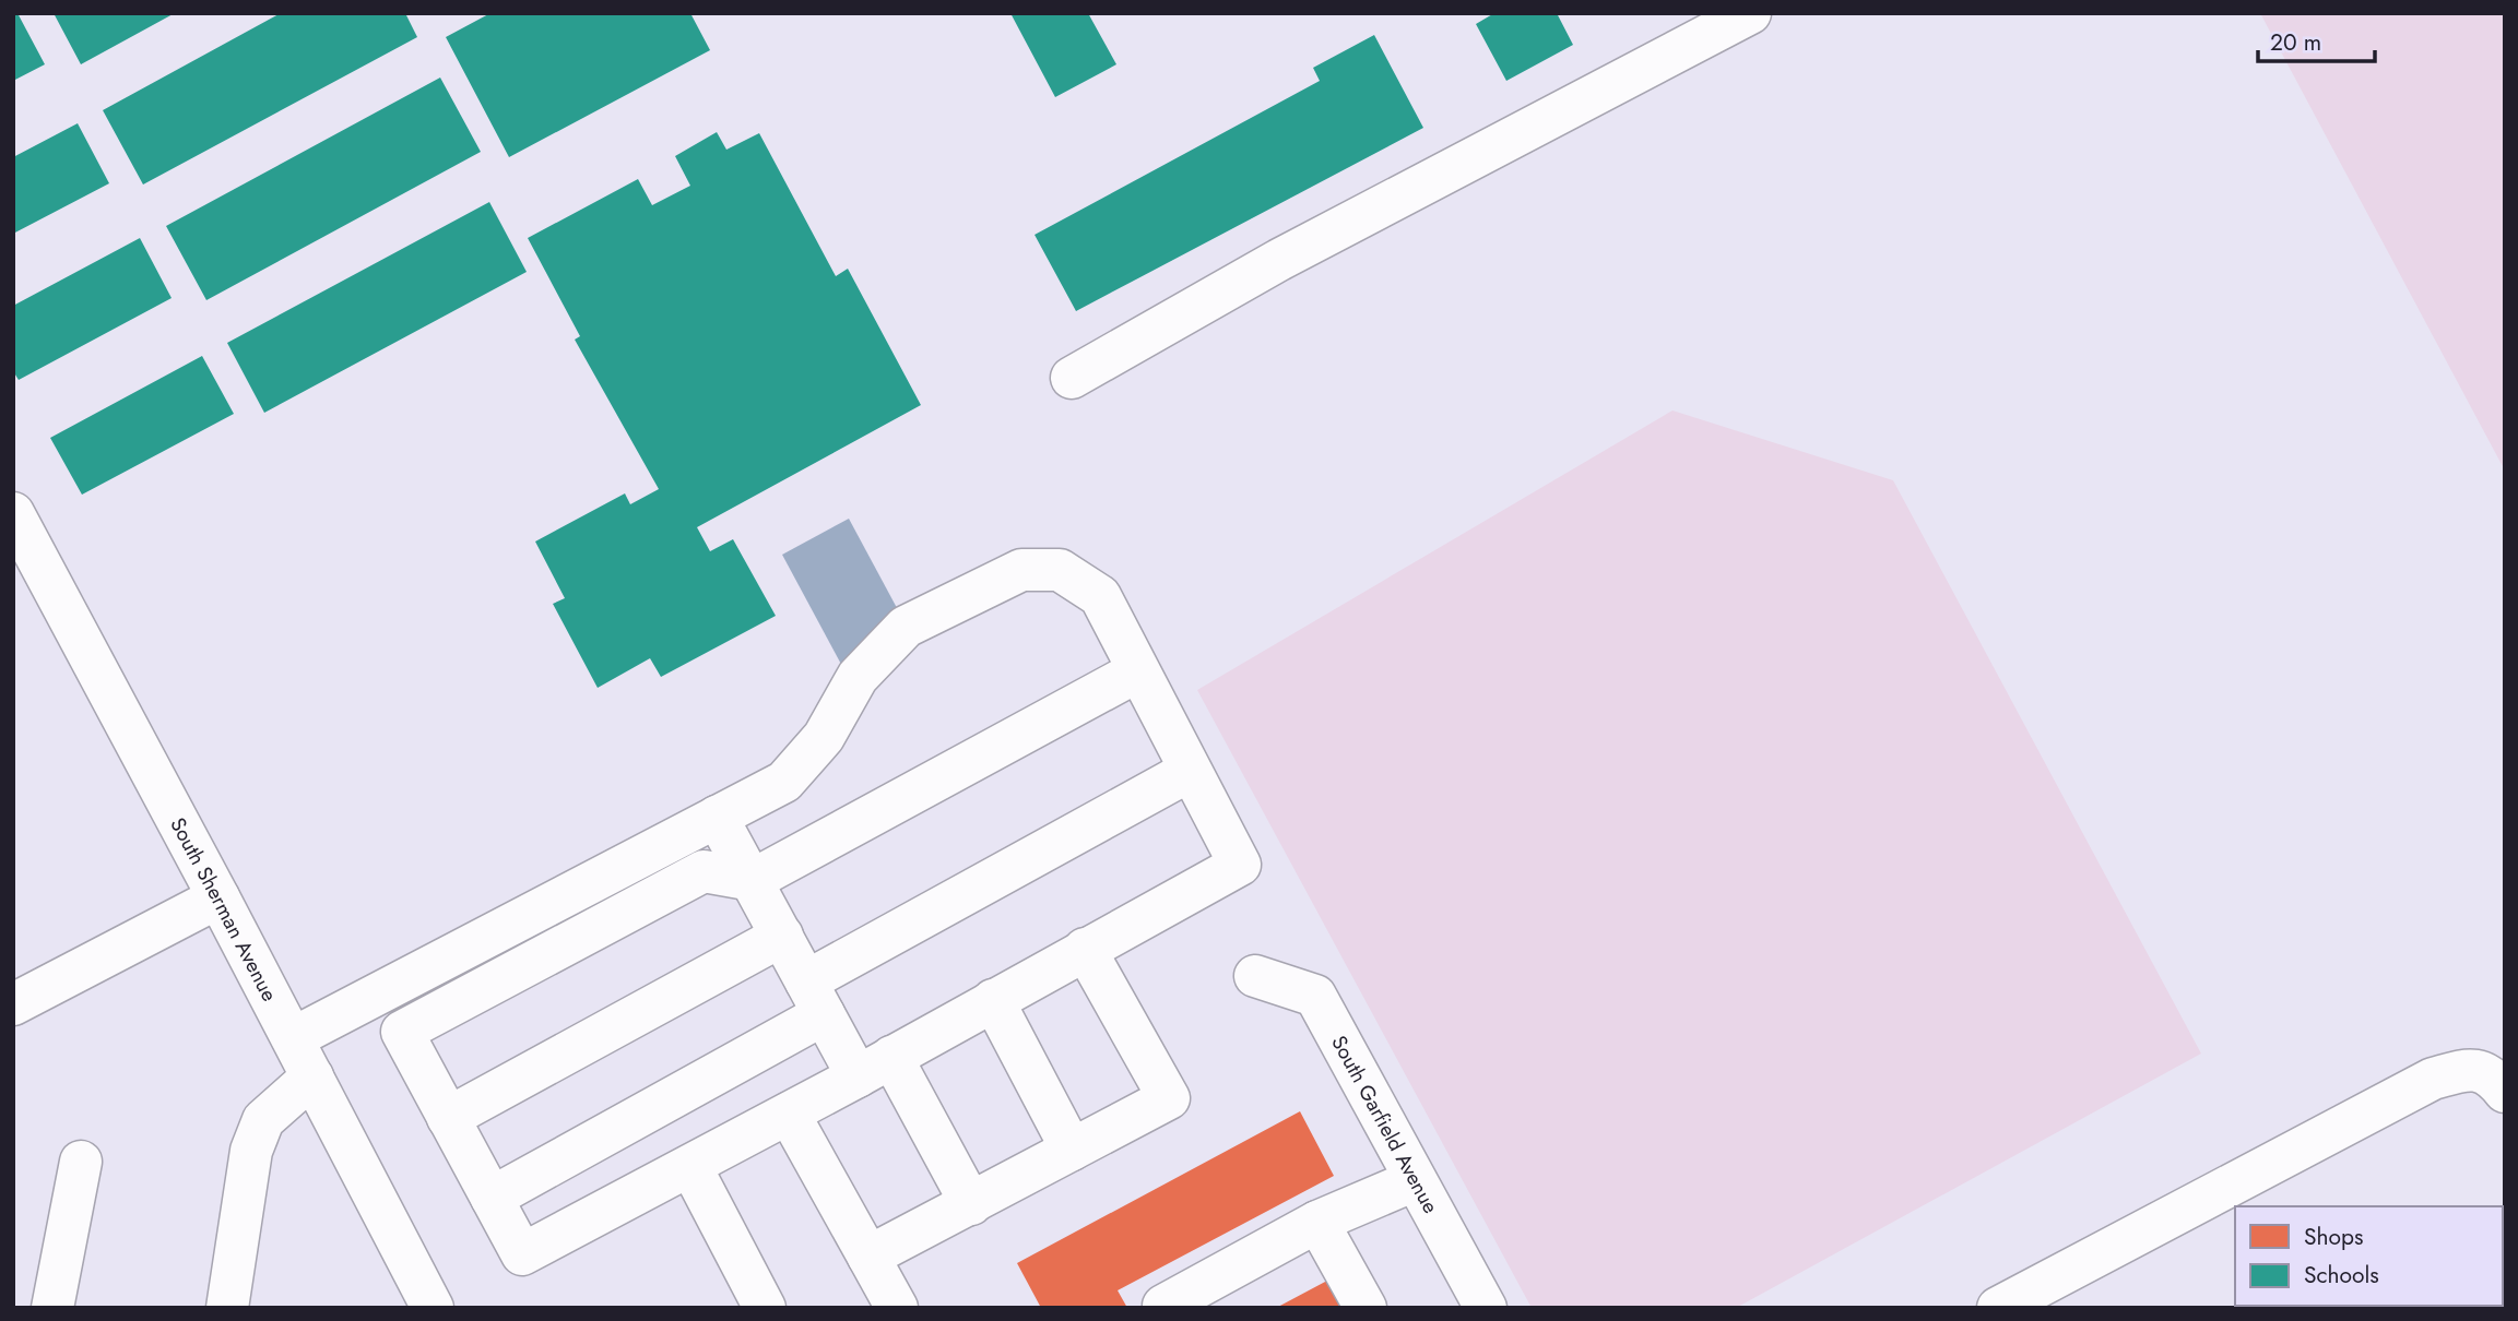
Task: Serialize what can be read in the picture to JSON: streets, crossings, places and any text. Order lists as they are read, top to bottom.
{
  "streets": {
    "street": ["South Sherman Avenue", "South Garfield Avenue"]
  },
  "legend": ["Shops", "Schools"],
  "scale_bar": "20 m"
}
